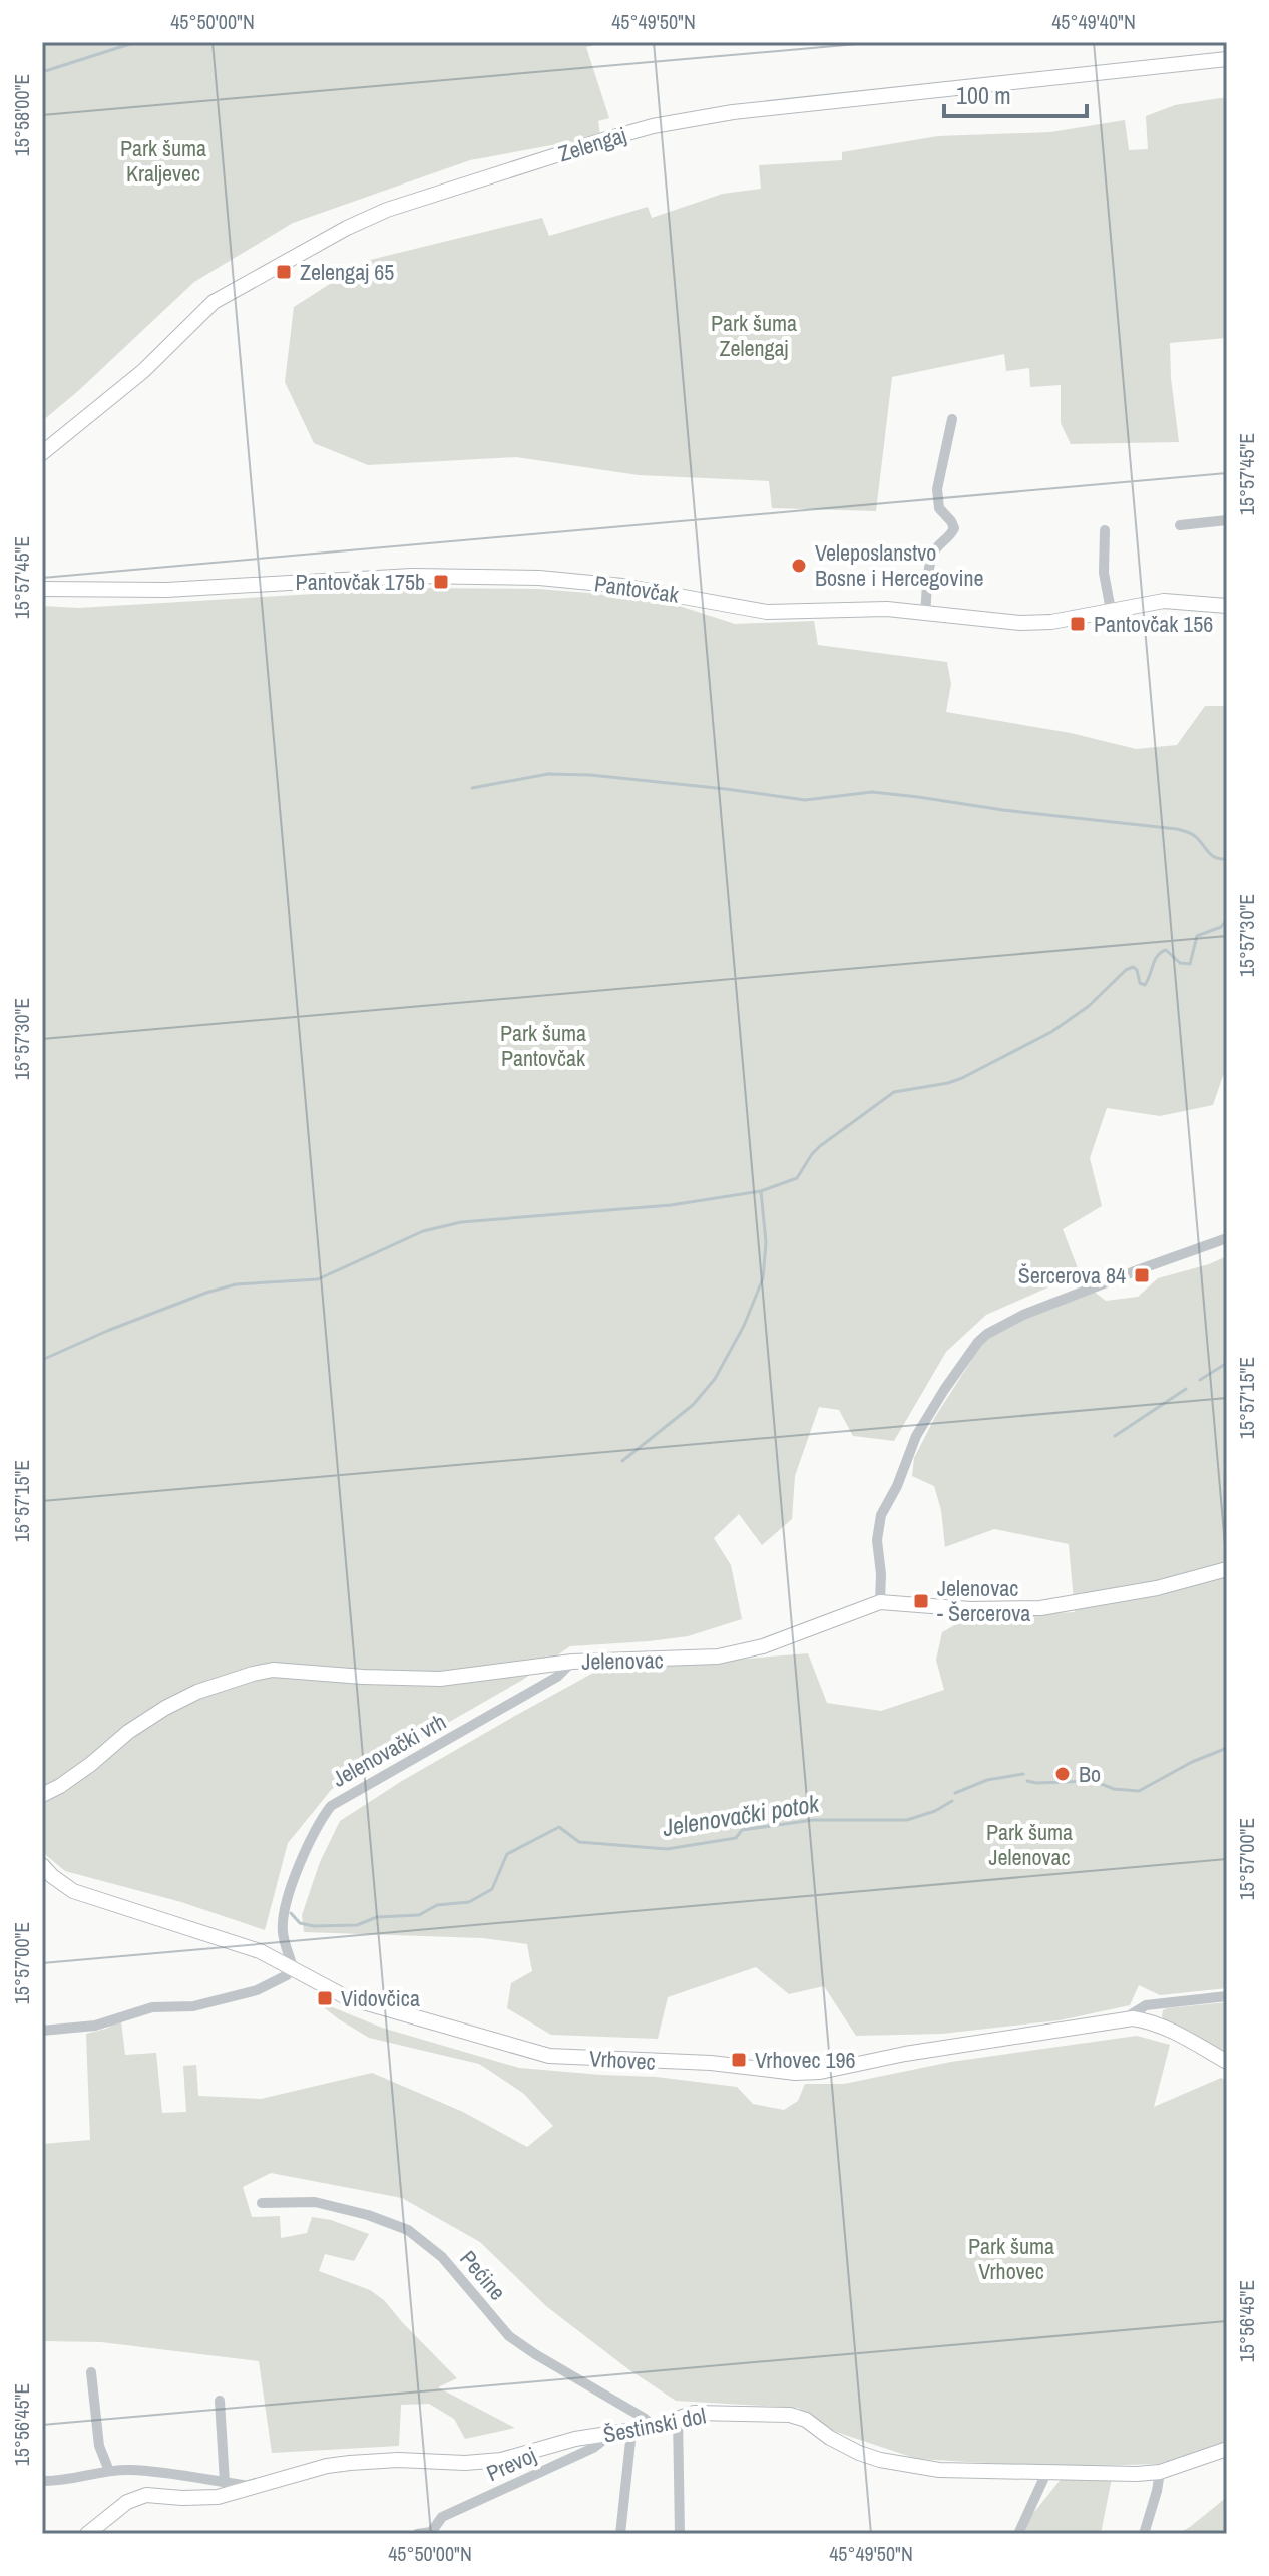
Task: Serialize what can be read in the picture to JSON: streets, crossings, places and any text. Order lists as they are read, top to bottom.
{
  "streets": {
    "street": [
      "Zelengaj",
      "Pantovčak",
      "Jelenovac",
      "Jelenovački vrh",
      "Vrhovec",
      "Pećine",
      "Šestinski dol",
      "Prevoj"
    ]
  },
  "crossings": [
    ["Jelenovac", "Jelenovački vrh"],
    ["Jelenovački vrh", "Vrhovec"],
    ["Pećine", "Šestinski dol"],
    ["Šestinski dol", "Prevoj"]
  ],
  "water": ["Jelenovački potok"],
  "parks": [
    "Park šuma Kraljevec",
    "Park šuma Zelengaj",
    "Park šuma Pantovčak",
    "Park šuma Jelenovac",
    "Park šuma Vrhovec"
  ],
  "places": {
    "transit": [
      "Zelengaj 65",
      "Pantovčak 175b",
      "Pantovčak 156",
      "Šercerova 84",
      "Jelenovac - Šercerova",
      "Vidovčica",
      "Vrhovec 196"
    ],
    "other": ["Veleposlanstvo Bosne i Hercegovine", "Bo"]
  },
  "scale_bar": "100 m",
  "coordinates": [
    "45°50'00\"N",
    "45°49'50\"N",
    "45°49'40\"N",
    "15°58'00\"E",
    "15°57'45\"E",
    "15°57'30\"E",
    "15°57'15\"E",
    "15°57'00\"E",
    "15°56'45\"E"
  ]
}
